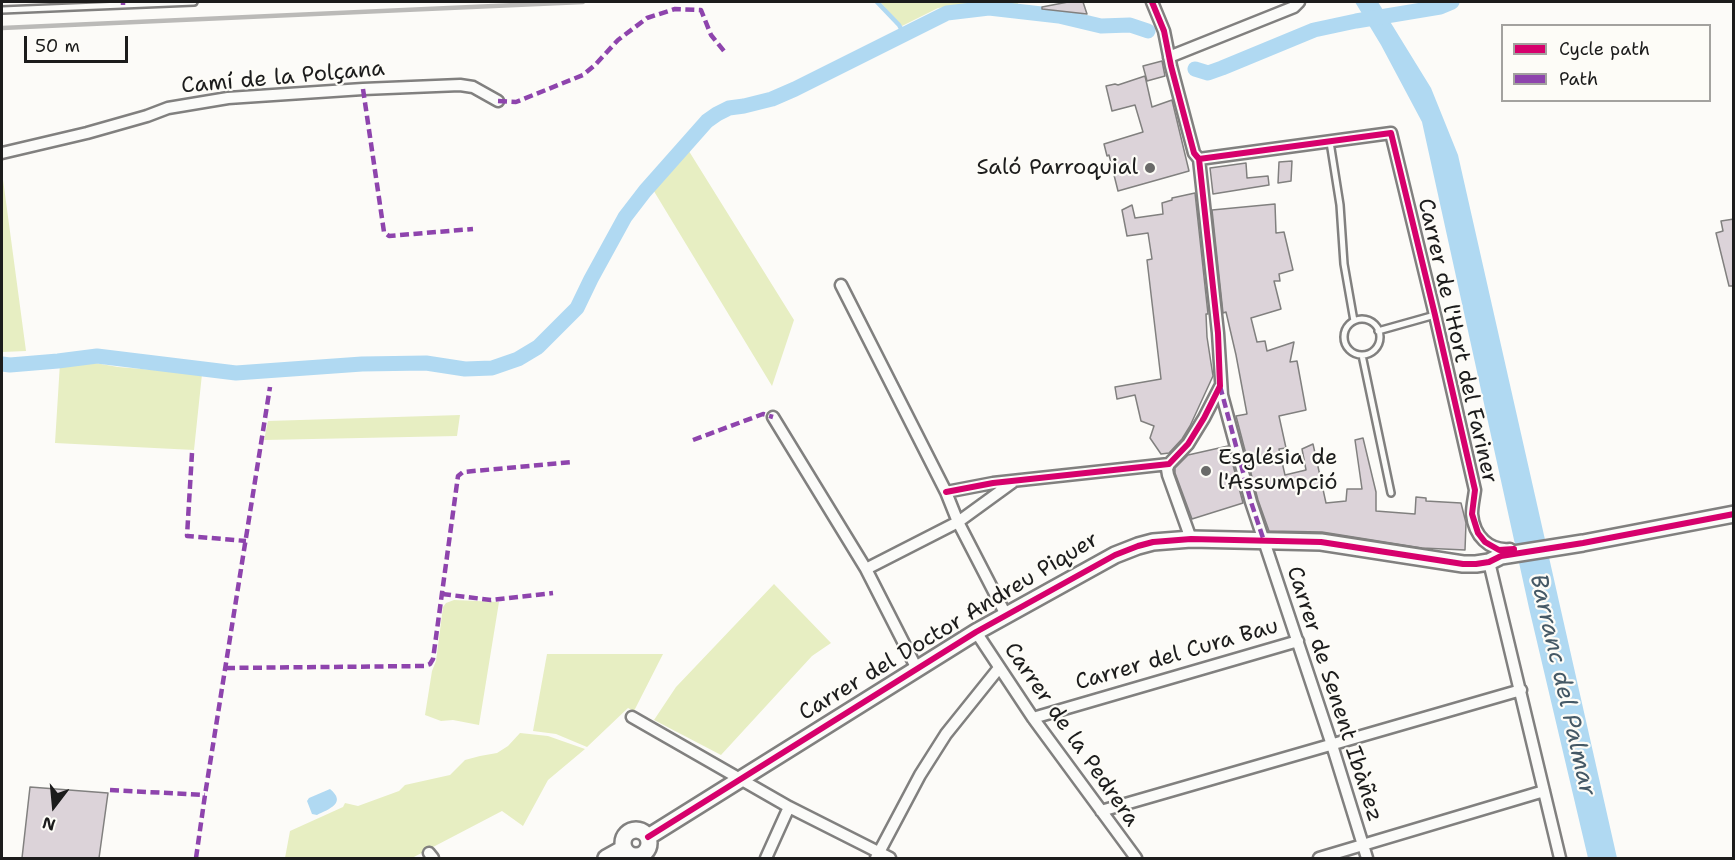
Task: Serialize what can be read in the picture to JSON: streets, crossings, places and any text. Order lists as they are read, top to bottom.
{
  "streets": {
    "street": [
      "Camí de la Polçana",
      "Carrer de l'Hort del Fariner",
      "Carrer del Doctor Andreu Piquer",
      "Carrer del Cura Bau",
      "Carrer de Senent Ibàñez",
      "Carrer de la Pedrera"
    ]
  },
  "crossings": [
    ["Carrer de l'Hort del Fariner", "Carrer del Doctor Andreu Piquer"],
    ["Carrer del Doctor Andreu Piquer", "Carrer de Senent Ibàñez"],
    ["Carrer del Doctor Andreu Piquer", "Carrer de la Pedrera"],
    ["Carrer del Cura Bau", "Carrer de Senent Ibàñez"],
    ["Carrer del Cura Bau", "Carrer de la Pedrera"]
  ],
  "water": ["Barranc del Palmar"],
  "places": ["Saló Parroquial", "Església de l'Assumpció"],
  "legend": ["Cycle path", "Path"],
  "scale_bar": "50 m",
  "north": "bottom"
}
